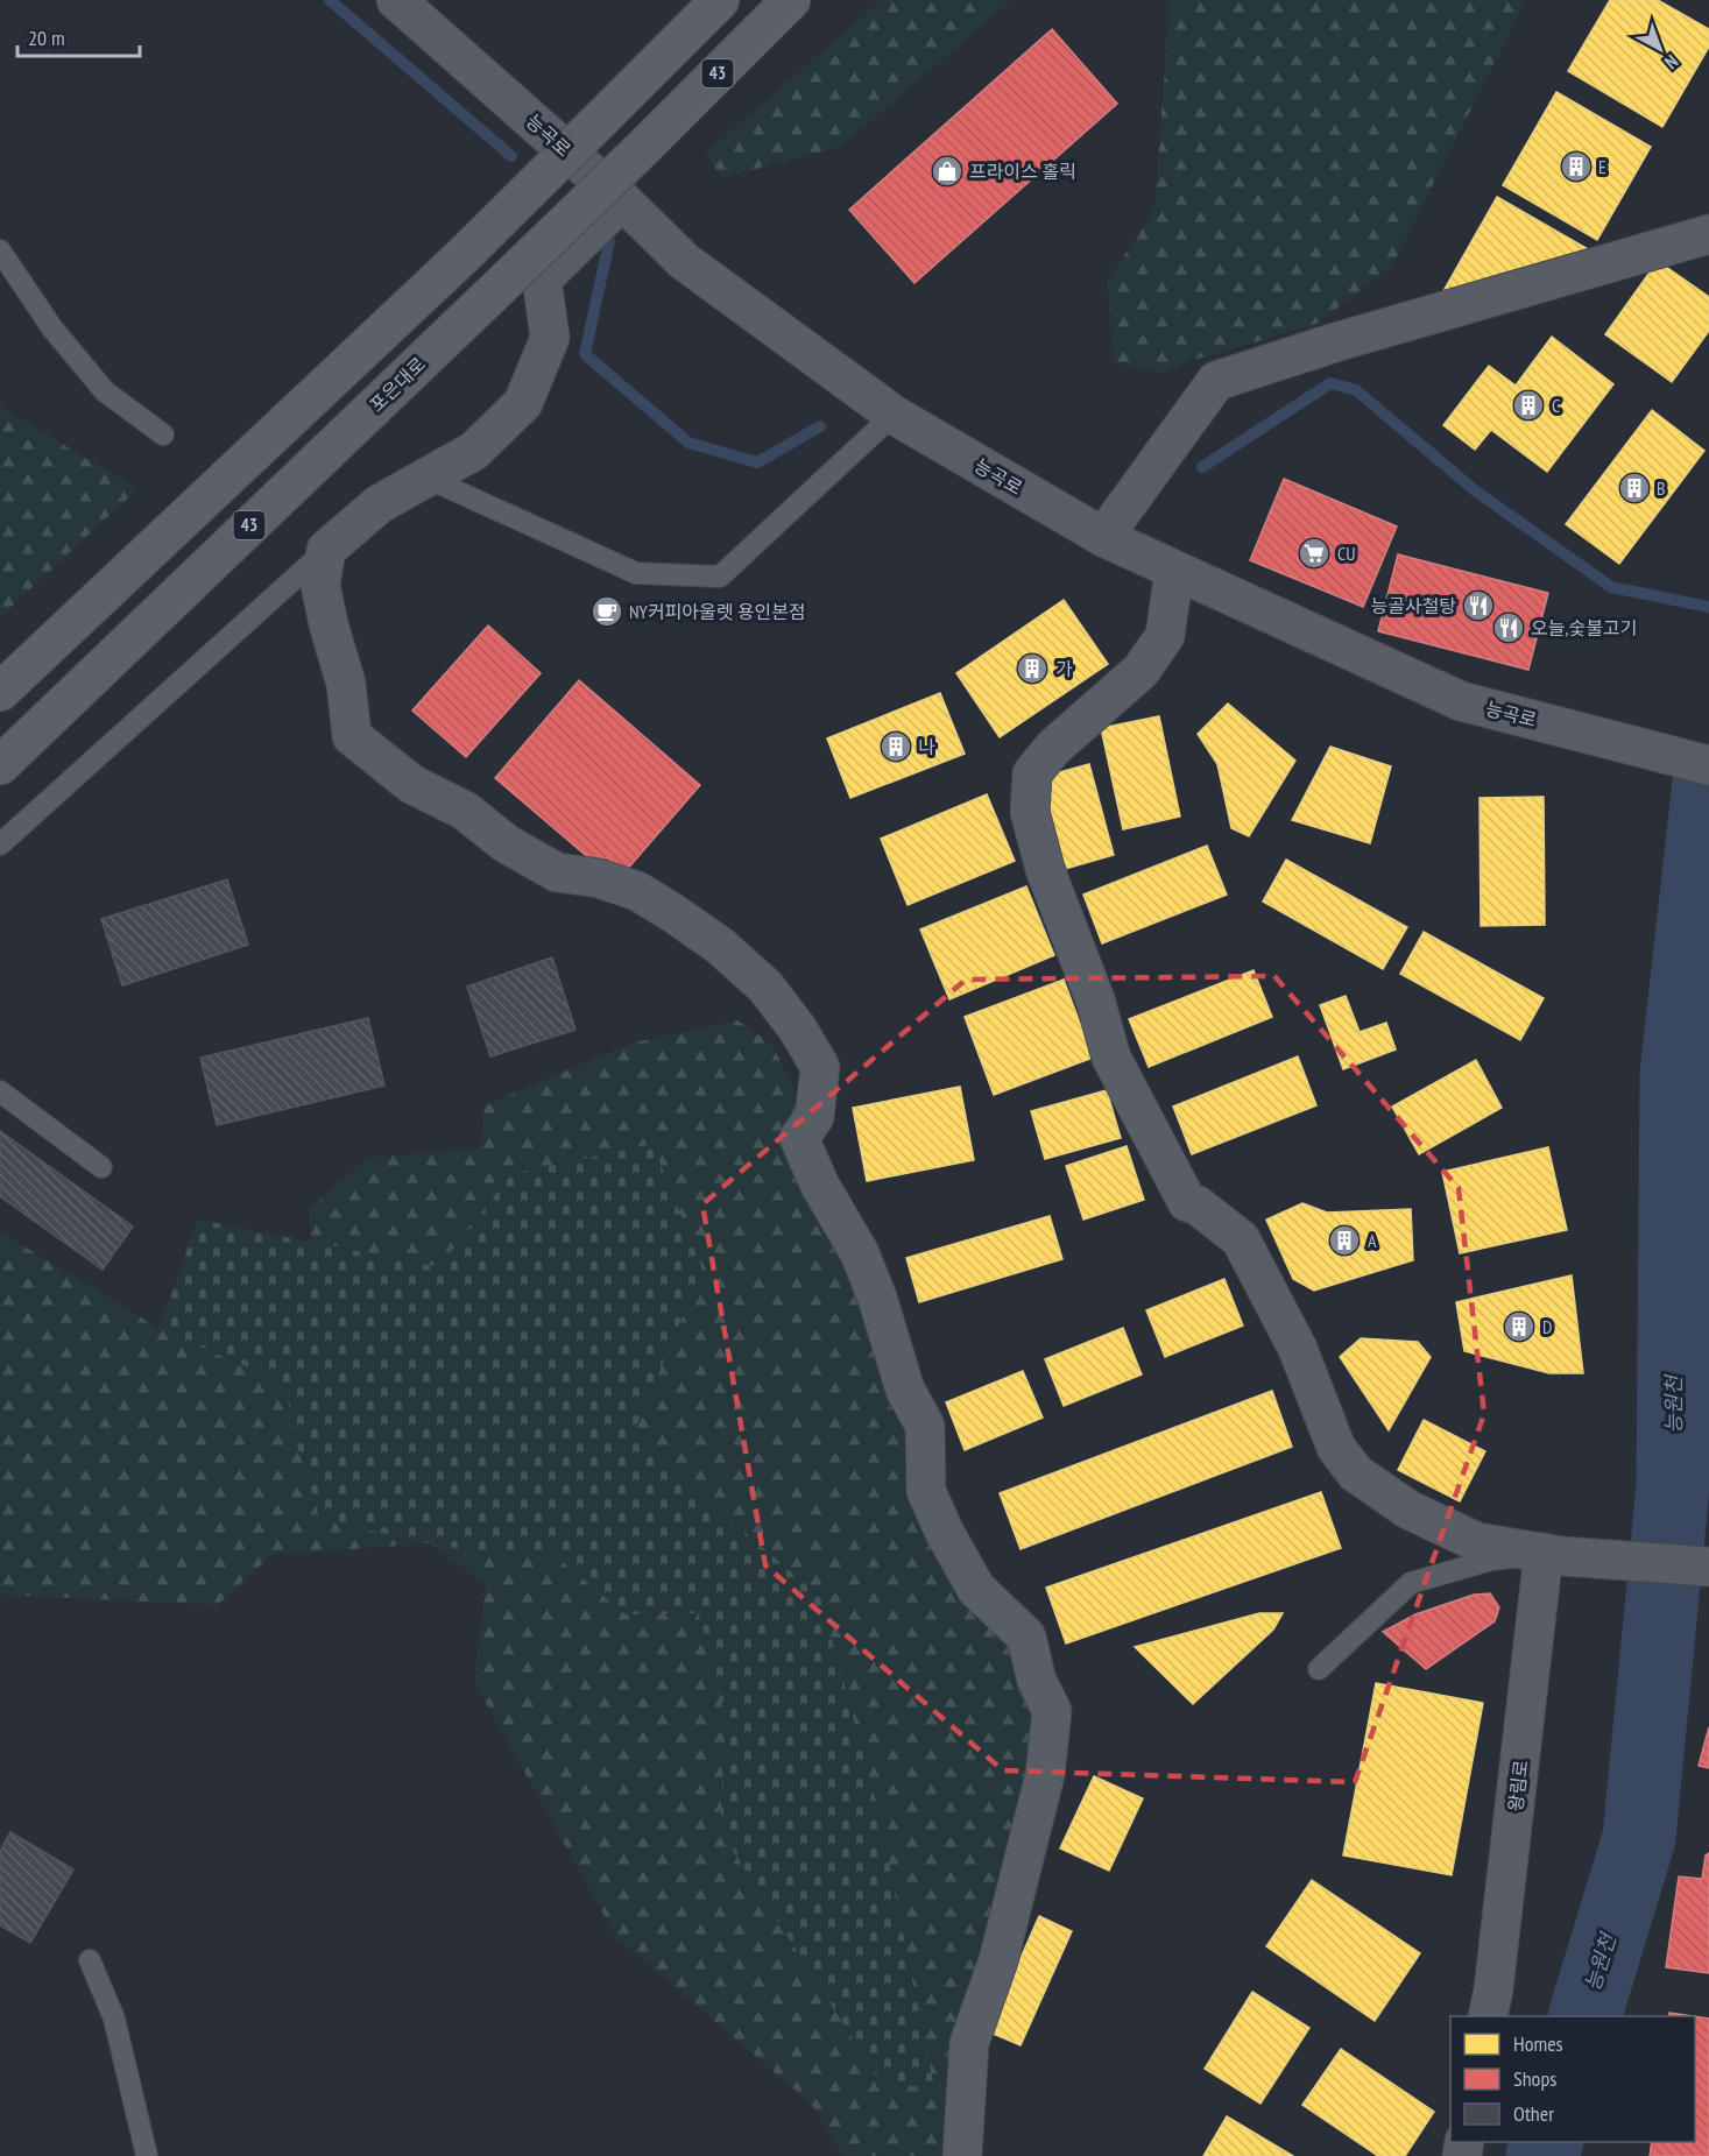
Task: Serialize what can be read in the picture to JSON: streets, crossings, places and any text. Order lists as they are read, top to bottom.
{
  "streets": {
    "highway": ["43", "포은대로"],
    "street": ["능곡로", "왕림로"]
  },
  "water": ["능원천"],
  "places": {
    "building": [
      "E",
      "C",
      "B",
      "가",
      "나",
      "A",
      "D"
    ],
    "shop": ["프라이스 홀릭"],
    "supermarket": ["CU"],
    "restaurant": ["능골사철탕", "오늘,숯불고기"],
    "cafe": ["NY커피아울렛 용인본점"]
  },
  "legend": ["Homes", "Shops", "Other"],
  "scale_bar": "20 m",
  "north": "bottom right"
}
